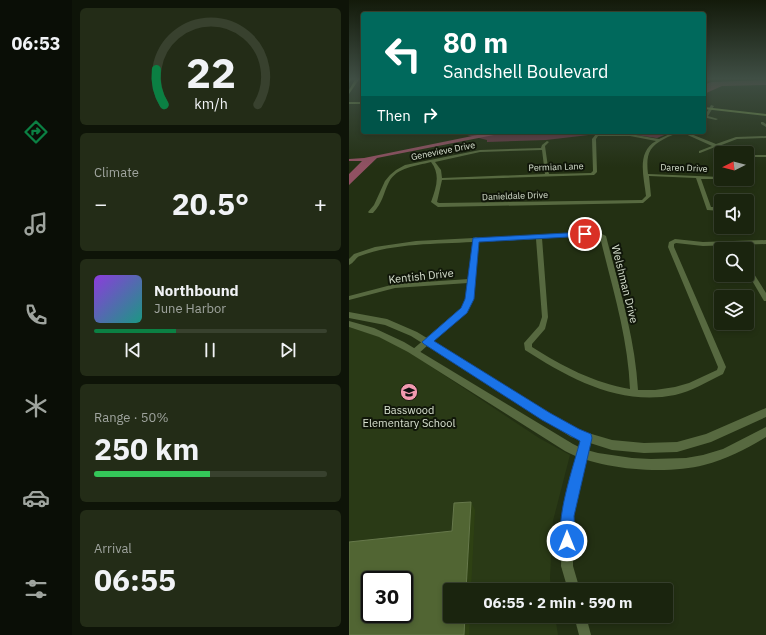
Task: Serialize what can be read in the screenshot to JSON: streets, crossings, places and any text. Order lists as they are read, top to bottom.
{
  "streets": {
    "street": [
      "Genevieve Drive",
      "Permian Lane",
      "Daren Drive",
      "Danieldale Drive",
      "Kentish Drive",
      "Welshman Drive"
    ]
  },
  "crossings": [
    ["Permian Lane", "Danieldale Drive"],
    ["Daren Drive", "Danieldale Drive"]
  ],
  "places": {
    "school or university": ["Basswood Elementary School"]
  },
  "north": "left",
  "page": {
    "tabs": "06:53",
    "turn": ["80 m", "Sandshell Boulevard"],
    "then": "Then",
    "tile": [
      "Climate",
      ["Range · 50%", "250 km"],
      ["Arrival", "06:55"]
    ],
    "heat": ["−", "20.5°", "+"],
    "song": ["Northbound", "June Harbor"],
    "limit": "30",
    "trip": "06:55 · 2 min · 590 m",
    "gauge": ["22", "km/h"]
  }
}
